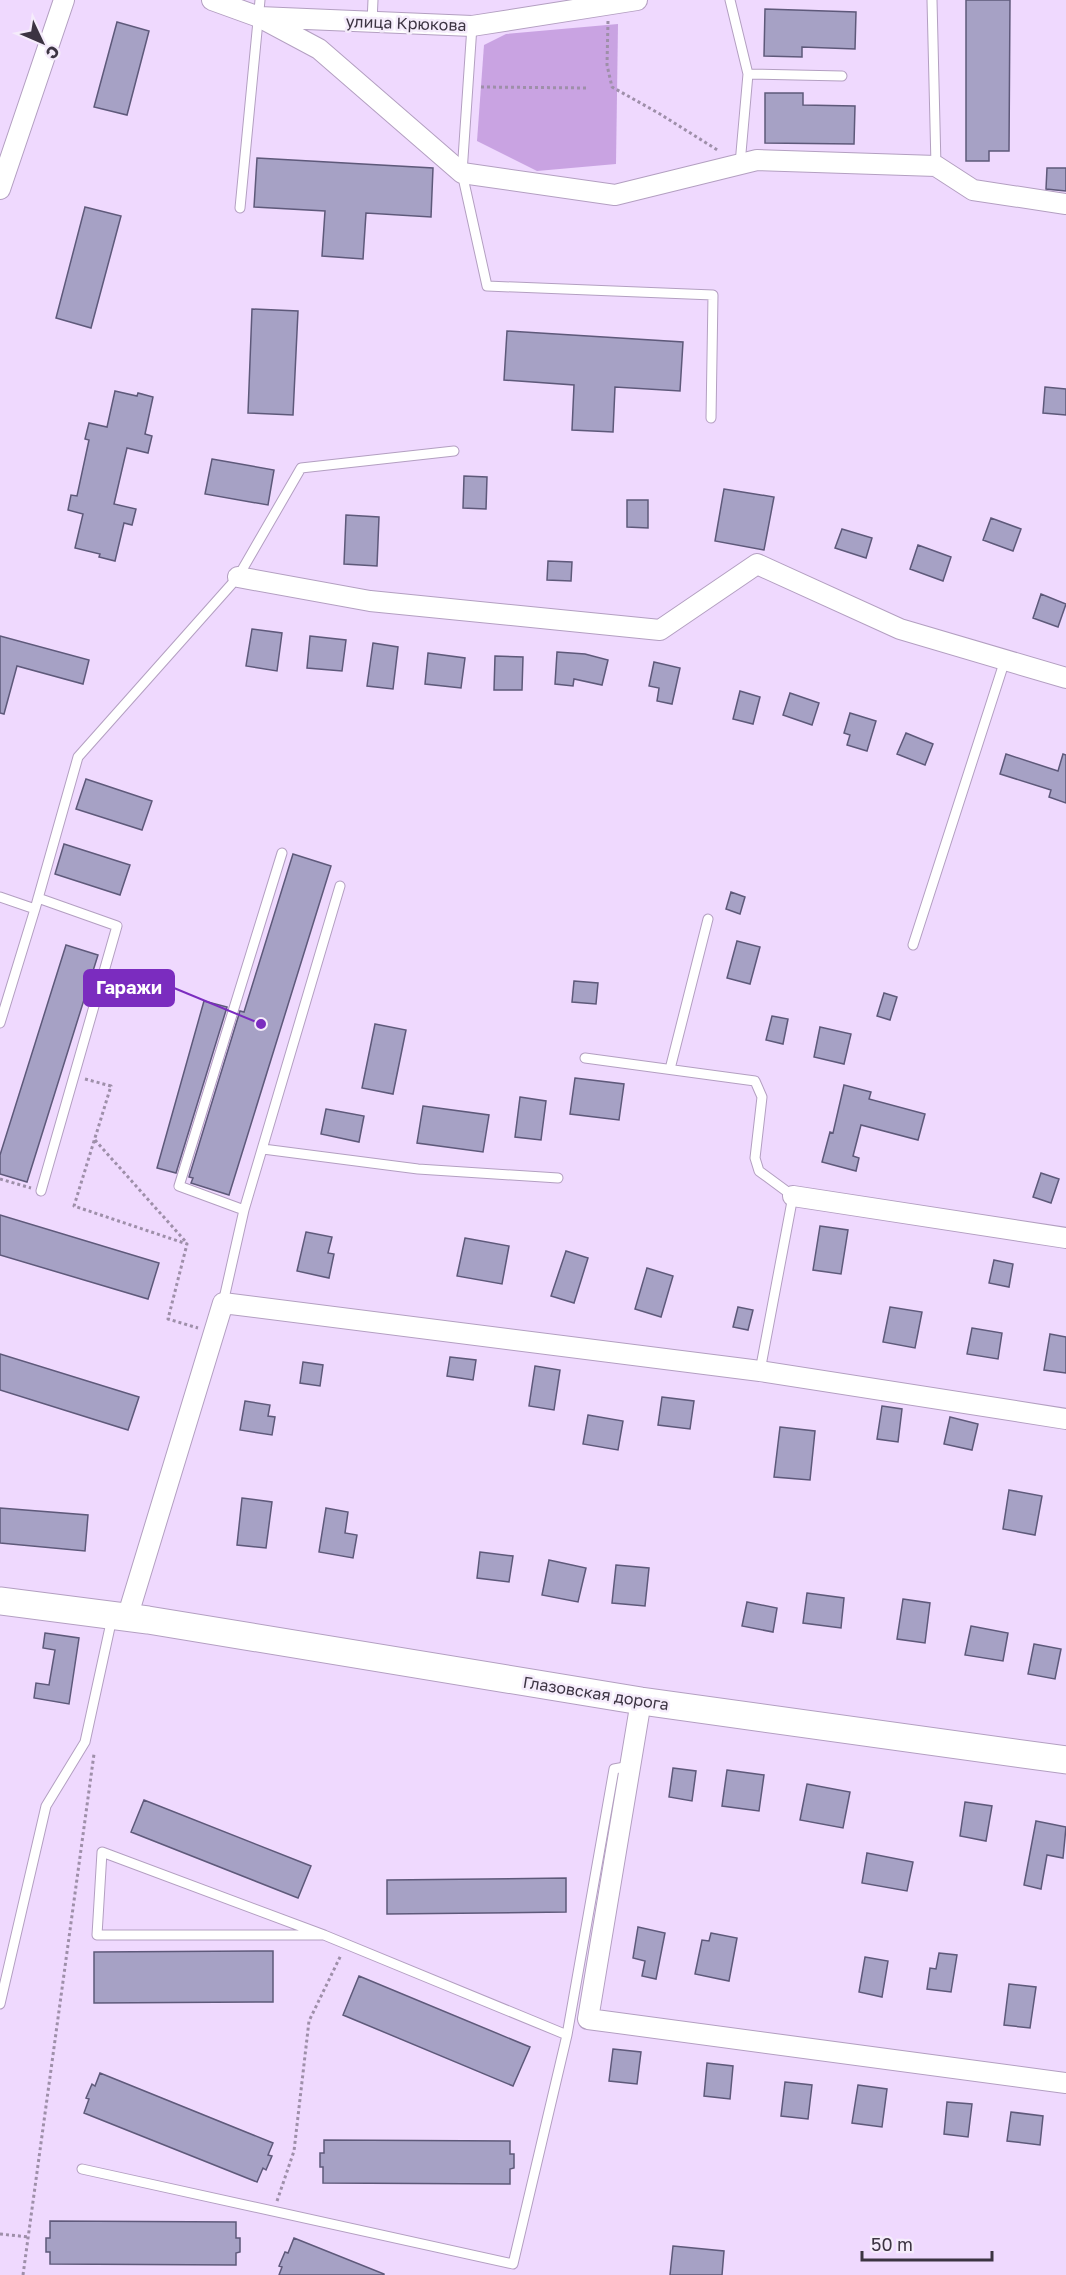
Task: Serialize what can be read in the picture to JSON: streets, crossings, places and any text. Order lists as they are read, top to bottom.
{
  "streets": {
    "street": ["улица Крюкова", "Глазовская дорога"]
  },
  "places": ["Гаражи"],
  "scale_bar": "50 m",
  "north": "bottom right"
}
